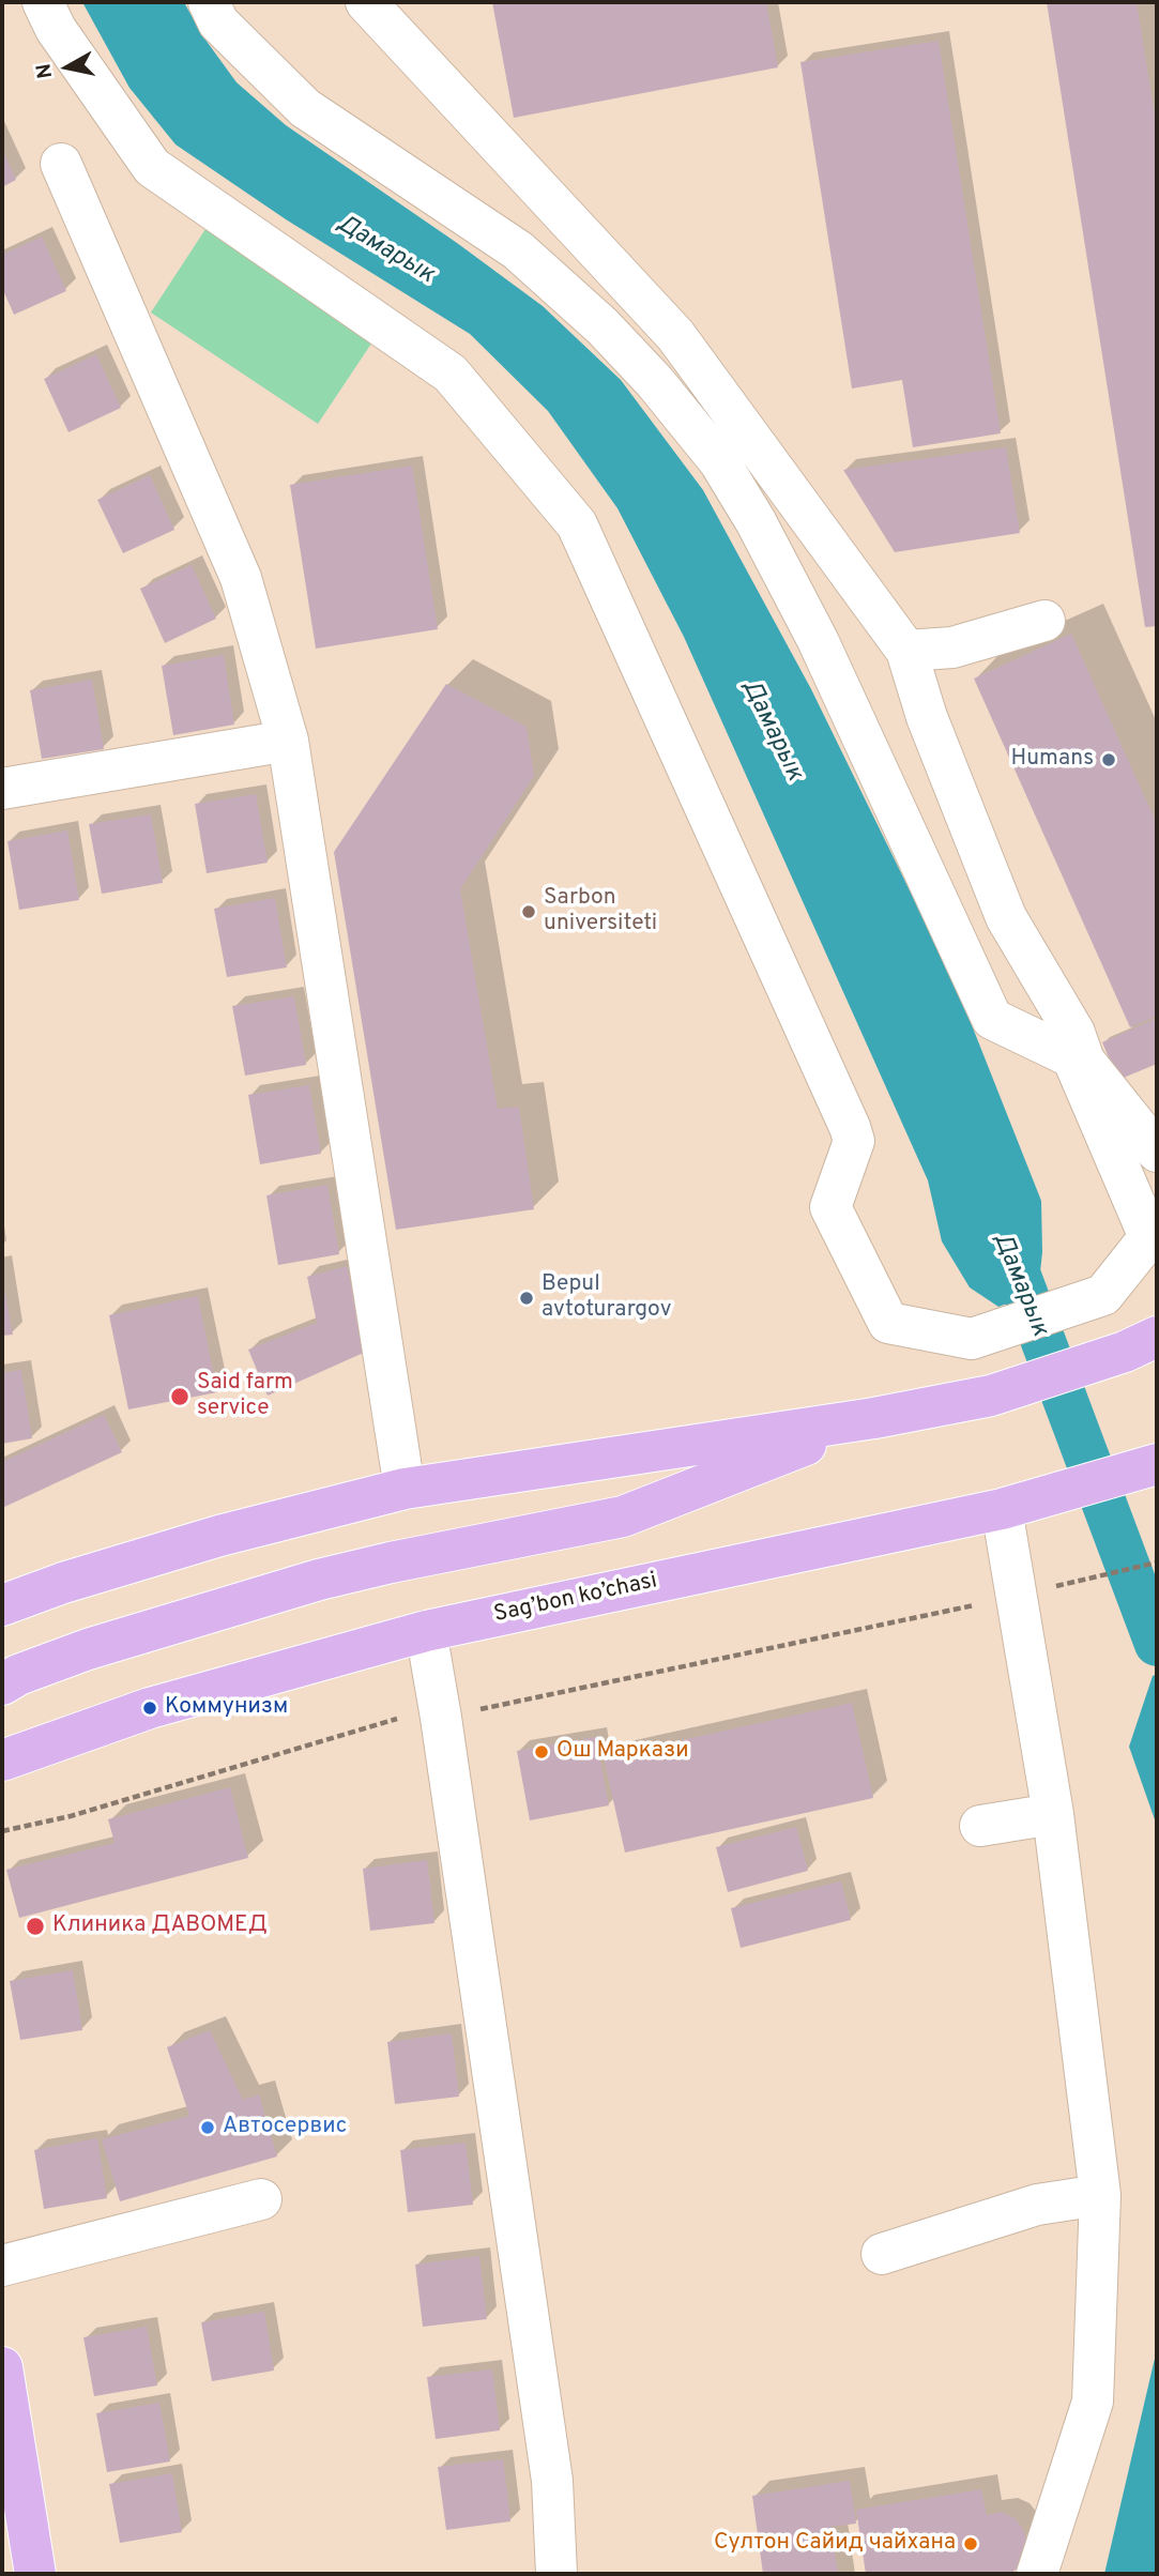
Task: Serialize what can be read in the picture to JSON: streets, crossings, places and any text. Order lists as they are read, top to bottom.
{
  "streets": {
    "main road": ["Sag’bon ko’chasi"]
  },
  "water": ["Дамарык"],
  "places": [
    "Humans",
    "Sarbon universiteti",
    "Bepul avtoturargov",
    "Said farm service",
    "Коммунизм",
    "Ош Маркази",
    "Клиника ДАВОМЕД",
    "Автосервис",
    "Султон Сайид чайхана"
  ],
  "north": "left"
}
